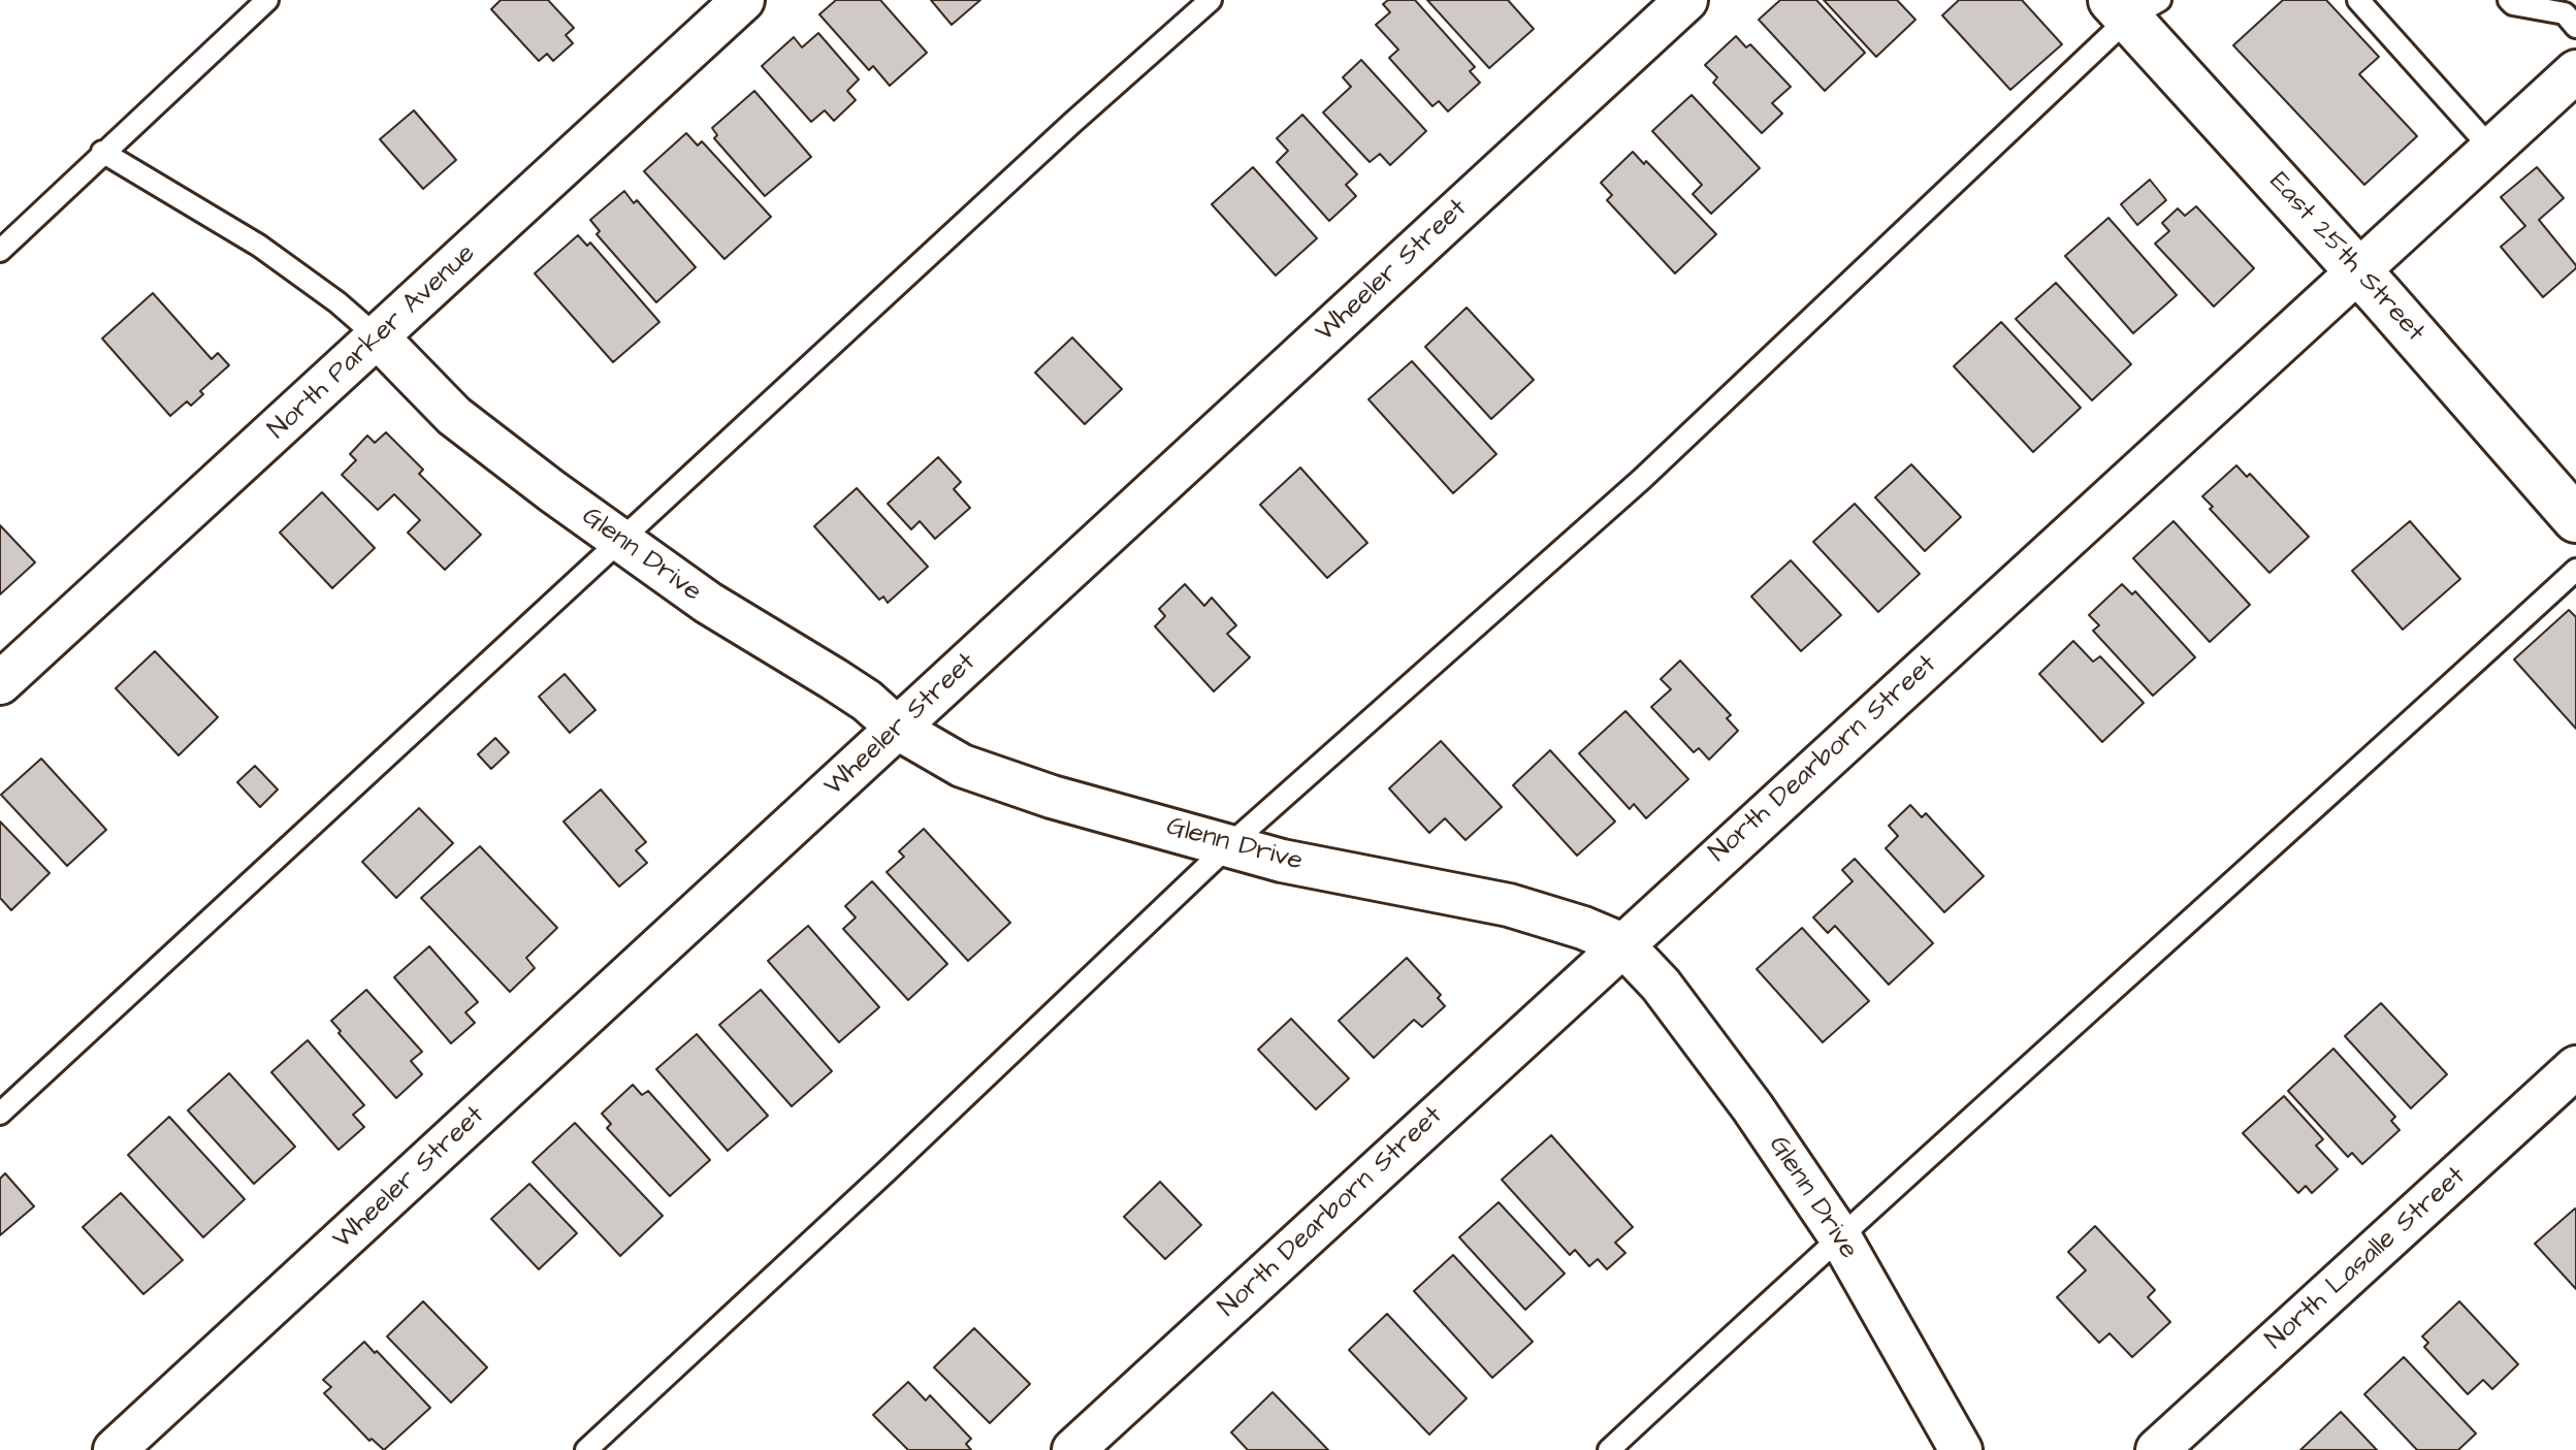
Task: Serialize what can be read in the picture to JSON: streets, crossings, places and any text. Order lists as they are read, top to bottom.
{
  "streets": {
    "street": [
      "East 25th Street",
      "Wheeler Street",
      "North Parker Avenue",
      "Glenn Drive",
      "North Dearborn Street",
      "North Lasalle Street"
    ]
  },
  "crossings": [
    ["East 25th Street", "North Dearborn Street"],
    ["Wheeler Street", "Glenn Drive"],
    ["North Parker Avenue", "Glenn Drive"],
    ["Glenn Drive", "North Dearborn Street"]
  ]
}
